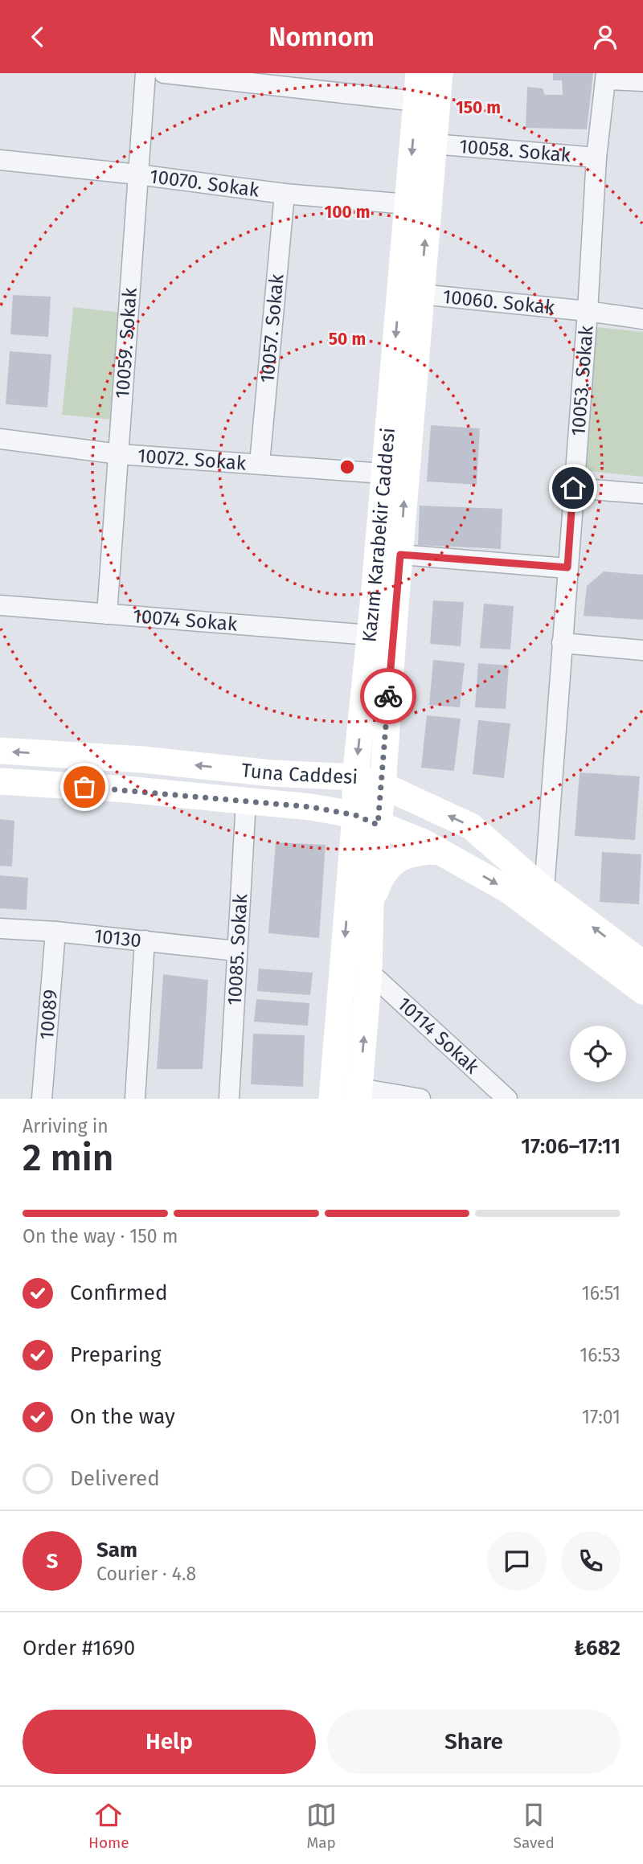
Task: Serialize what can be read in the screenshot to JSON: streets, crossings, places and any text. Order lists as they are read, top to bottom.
{
  "streets": {
    "street": [
      "10058. Sokak",
      "10070. Sokak",
      "10060. Sokak",
      "10057. Sokak",
      "10059. Sokak",
      "10053. Sokak",
      "10072. Sokak",
      "Kazım Karabekir Caddesi",
      "10074 Sokak",
      "Tuna Caddesi",
      "10130",
      "10085. Sokak",
      "10089",
      "10114 Sokak"
    ]
  },
  "crossings": [
    ["10058. Sokak", "10053. Sokak"],
    ["10058. Sokak", "Kazım Karabekir Caddesi"],
    ["10070. Sokak", "10057. Sokak"],
    ["10070. Sokak", "10059. Sokak"],
    ["10070. Sokak", "Kazım Karabekir Caddesi"],
    ["10060. Sokak", "10053. Sokak"],
    ["10060. Sokak", "Kazım Karabekir Caddesi"],
    ["10057. Sokak", "10072. Sokak"],
    ["10059. Sokak", "10072. Sokak"],
    ["10059. Sokak", "10074 Sokak"],
    ["10053. Sokak", "Tuna Caddesi"],
    ["10072. Sokak", "Kazım Karabekir Caddesi"],
    ["Kazım Karabekir Caddesi", "10074 Sokak"],
    ["Kazım Karabekir Caddesi", "Tuna Caddesi"],
    ["Kazım Karabekir Caddesi", "10114 Sokak"],
    ["Tuna Caddesi", "10085. Sokak"],
    ["10130", "10085. Sokak"],
    ["10130", "10089"]
  ],
  "page": {
    "header": "Nomnom",
    "heading": ["2 min", "Arriving in", "17:06–17:11"],
    "panel": [
      "Sam",
      "Courier · 4.8",
      "Order #1690",
      "₺682"
    ],
    "bar": "On the way · 150 m",
    "list": [
      ["Confirmed", "16:51"],
      ["Preparing", "16:53"],
      ["On the way", "17:01"],
      "Delivered"
    ],
    "round": "S",
    "buttons": ["Help", "Share"],
    "tabs": ["Home", "Map", "Saved"]
  },
  "rings": ["150 m", "100 m", "50 m"]
}
